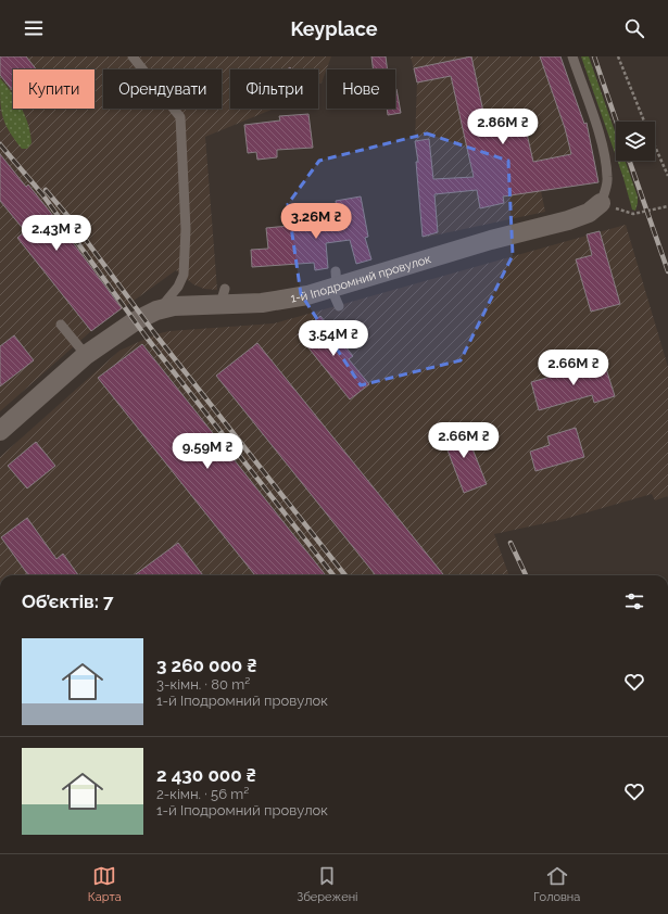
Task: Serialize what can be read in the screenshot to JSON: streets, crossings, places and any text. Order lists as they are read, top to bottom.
{
  "streets": {
    "street": ["1-й Іподромний провулок"]
  },
  "page": {
    "header": "Keyplace",
    "chip": [
      "Купити",
      "Орендувати",
      "Фільтри",
      "Нове"
    ],
    "price": [
      "2.86M ₴",
      "3.26M ₴",
      "2.43M ₴",
      "3.54M ₴",
      "2.66M ₴",
      "2.66M ₴",
      "9.59M ₴"
    ],
    "heading": "Об’єктів: 7",
    "list": [
      {
        "name": "3 260 000 ₴",
        "note": "3-кімн. · 80 m² · 1-й Іподромний провулок"
      },
      {
        "name": "2 430 000 ₴",
        "note": "2-кімн. · 56 m² · 1-й Іподромний провулок"
      }
    ],
    "tabs": ["Карта", "Збережені", "Головна"]
  }
}
